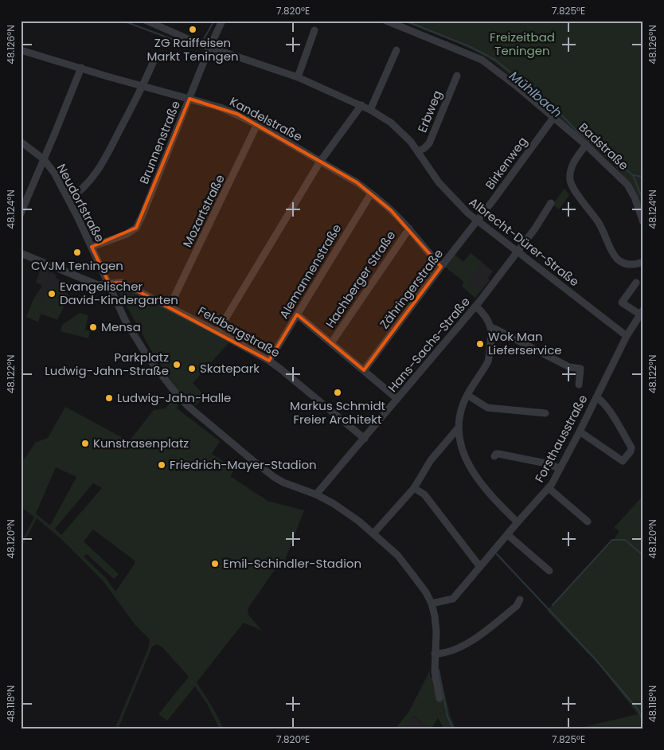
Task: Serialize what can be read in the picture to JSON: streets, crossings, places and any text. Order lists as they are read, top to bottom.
{
  "streets": {
    "street": [
      "Erbweg",
      "Kandelstraße",
      "Brunnenstraße",
      "Badstraße",
      "Birkenweg",
      "Neudorfstraße",
      "Mozartstraße",
      "Albrecht-Dürer-Straße",
      "Alemannenstraße",
      "Hachberger Straße",
      "Zähringerstraße",
      "Feldbergstraße",
      "Hans-Sachs-Straße",
      "Forsthausstraße"
    ]
  },
  "crossings": [
    ["Erbweg", "Albrecht-Dürer-Straße"],
    ["Kandelstraße", "Brunnenstraße"],
    ["Kandelstraße", "Mozartstraße"],
    ["Kandelstraße", "Alemannenstraße"],
    ["Kandelstraße", "Hachberger Straße"],
    ["Kandelstraße", "Zähringerstraße"],
    ["Brunnenstraße", "Neudorfstraße"],
    ["Brunnenstraße", "Albrecht-Dürer-Straße"],
    ["Badstraße", "Birkenweg"],
    ["Birkenweg", "Albrecht-Dürer-Straße"],
    ["Birkenweg", "Zähringerstraße"],
    ["Neudorfstraße", "Feldbergstraße"],
    ["Neudorfstraße", "Hans-Sachs-Straße"],
    ["Neudorfstraße", "Forsthausstraße"],
    ["Mozartstraße", "Feldbergstraße"],
    ["Albrecht-Dürer-Straße", "Zähringerstraße"],
    ["Albrecht-Dürer-Straße", "Hans-Sachs-Straße"],
    ["Albrecht-Dürer-Straße", "Forsthausstraße"],
    ["Alemannenstraße", "Feldbergstraße"],
    ["Feldbergstraße", "Hans-Sachs-Straße"]
  ],
  "water": ["Mühlbach"],
  "parks": ["Freizeitbad Teningen"],
  "places": [
    "ZG Raiffeisen Markt Teningen",
    "CVJM Teningen",
    "Evangelischer David-Kindergarten",
    "Mensa",
    "Wok Man Lieferservice",
    "Parkplatz Ludwig-Jahn-Straße",
    "Skatepark",
    "Markus Schmidt Freier Architekt",
    "Ludwig-Jahn-Halle",
    "Kunstrasenplatz",
    "Friedrich-Mayer-Stadion",
    "Emil-Schindler-Stadion"
  ],
  "coordinates": [
    "7.820°E",
    "7.825°E",
    "48.126°N",
    "48.124°N",
    "48.122°N",
    "48.120°N",
    "48.118°N"
  ]
}
